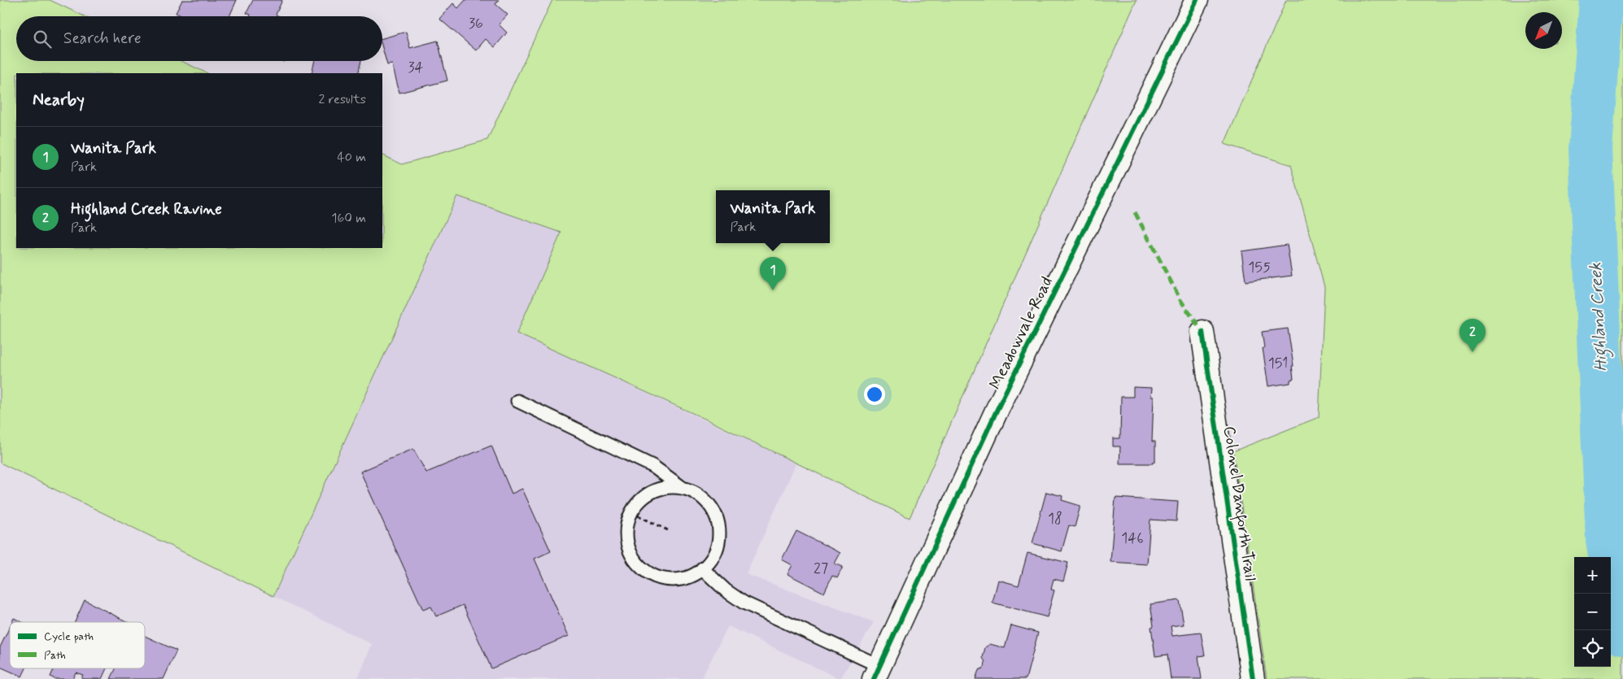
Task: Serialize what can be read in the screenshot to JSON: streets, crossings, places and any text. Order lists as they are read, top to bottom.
{
  "streets": {
    "street": ["Meadowvale Road", "Colonel Danforth Trail"]
  },
  "water": ["Highland Creek"],
  "house_numbers": [
    "36",
    "34",
    "155",
    "151",
    "18",
    "146",
    "27"
  ],
  "legend": ["Cycle path", "Path"],
  "north": "bottom left",
  "page": {
    "search": "Search here",
    "heading": ["Nearby", "2 results"],
    "list": [
      {
        "mark": "1",
        "name": "Wanita Park",
        "note": "Park",
        "value": "40 m"
      },
      {
        "mark": "2",
        "name": "Highland Creek Ravine",
        "note": "Park",
        "value": "160 m"
      }
    ],
    "popup": ["Wanita Park", "Park"],
    "pins": ["1", "2"],
    "map_buttons": ["+", "−"]
  }
}
